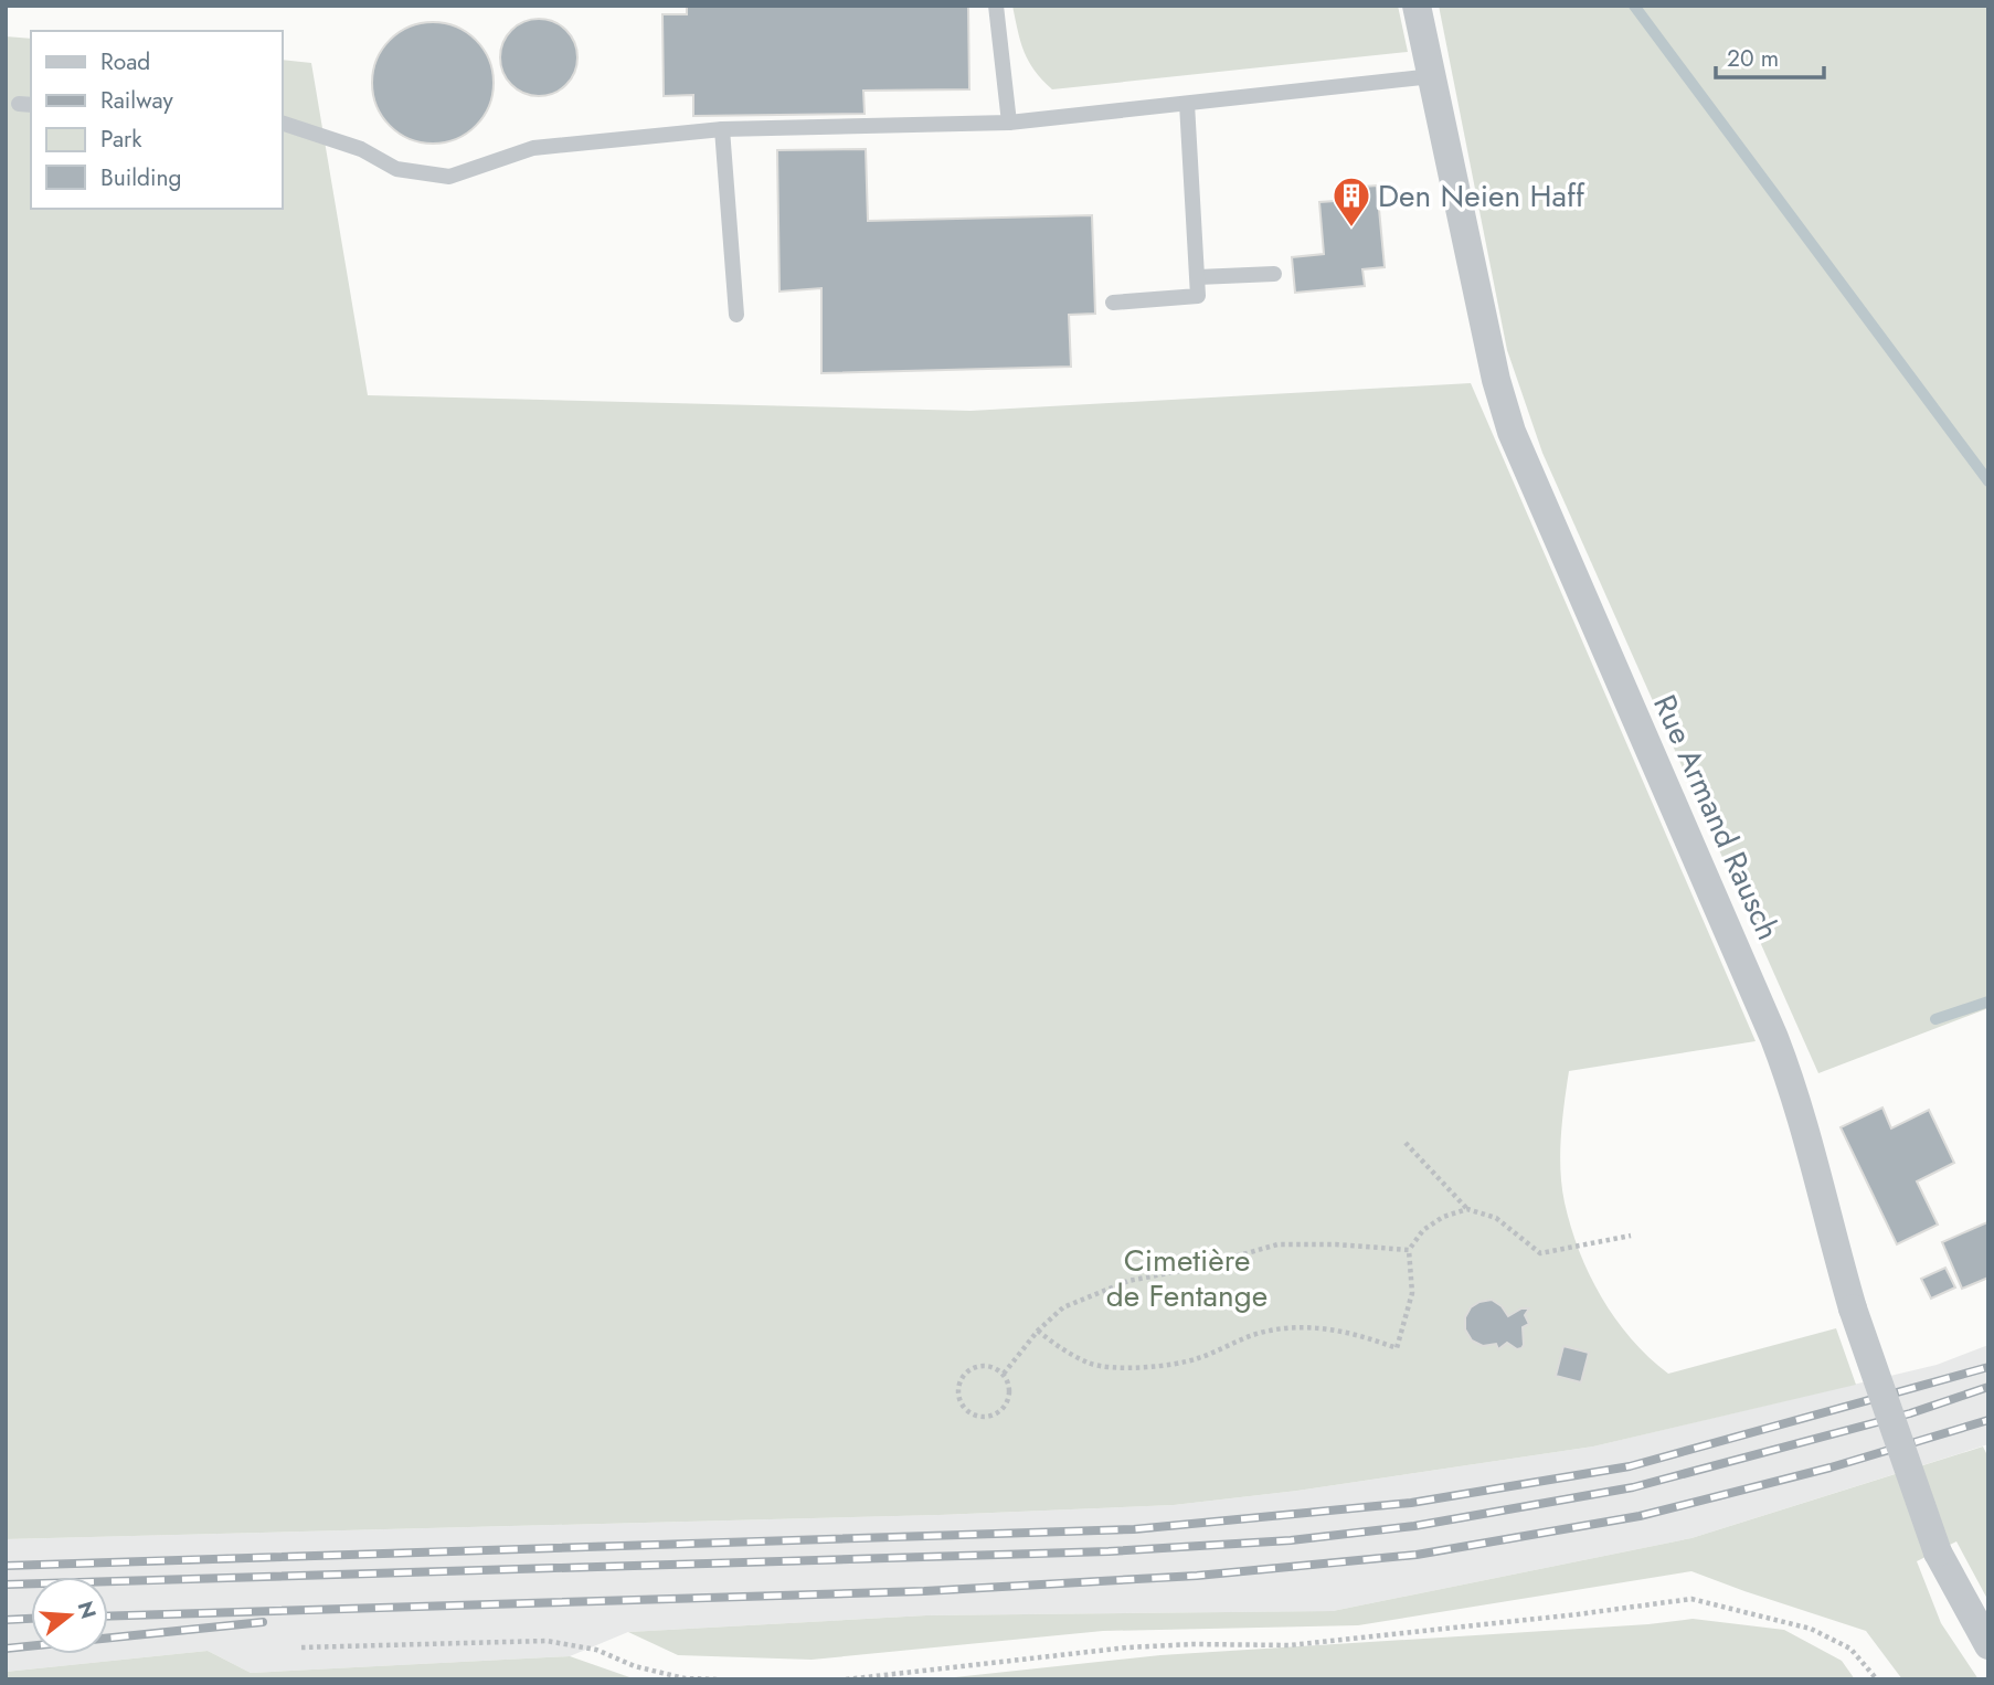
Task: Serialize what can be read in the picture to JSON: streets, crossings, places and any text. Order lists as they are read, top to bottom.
{
  "streets": {
    "street": ["Rue Armand Rausch"]
  },
  "parks": ["Cimetière de Fentange"],
  "places": {
    "building": ["Den Neien Haff"]
  },
  "legend": [
    "Road",
    "Railway",
    "Park",
    "Building"
  ],
  "scale_bar": "20 m",
  "north": "right"
}
